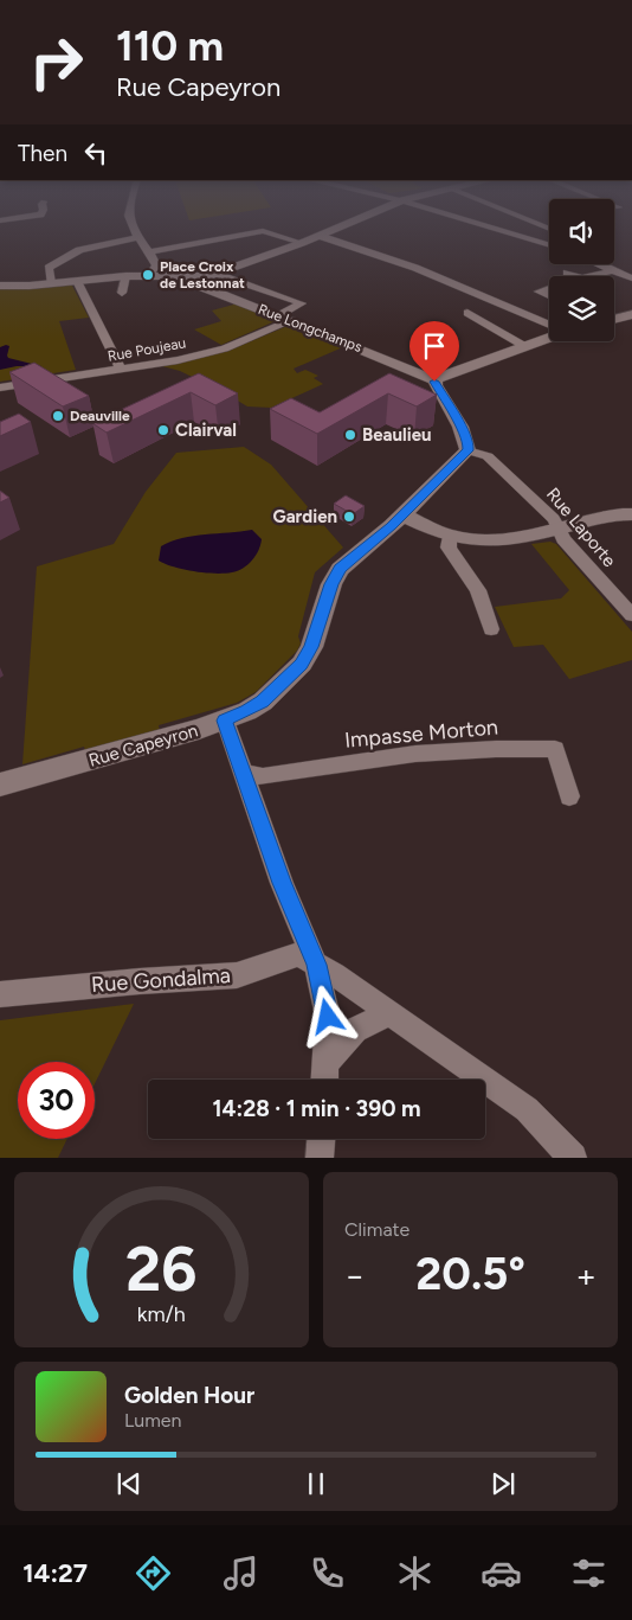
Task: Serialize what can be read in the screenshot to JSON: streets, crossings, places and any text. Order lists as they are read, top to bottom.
{
  "streets": {
    "street": [
      "Rue Longchamps",
      "Rue Poujeau",
      "Rue Laporte",
      "Impasse Morton",
      "Rue Capeyron",
      "Rue Gondalma"
    ]
  },
  "crossings": [
    ["Rue Longchamps", "Rue Poujeau"],
    ["Rue Laporte", "Rue Capeyron"]
  ],
  "places": [
    "Place Croix de Lestonnat",
    "Deauville",
    "Clairval",
    "Beaulieu",
    "Gardien"
  ],
  "page": {
    "turn": ["110 m", "Rue Capeyron"],
    "then": "Then",
    "limit": "30",
    "trip": "14:28 · 1 min · 390 m",
    "tile": "Climate",
    "heat": ["−", "20.5°", "+"],
    "song": ["Golden Hour", "Lumen"],
    "tabs": "14:27",
    "gauge": ["26", "km/h"]
  }
}
